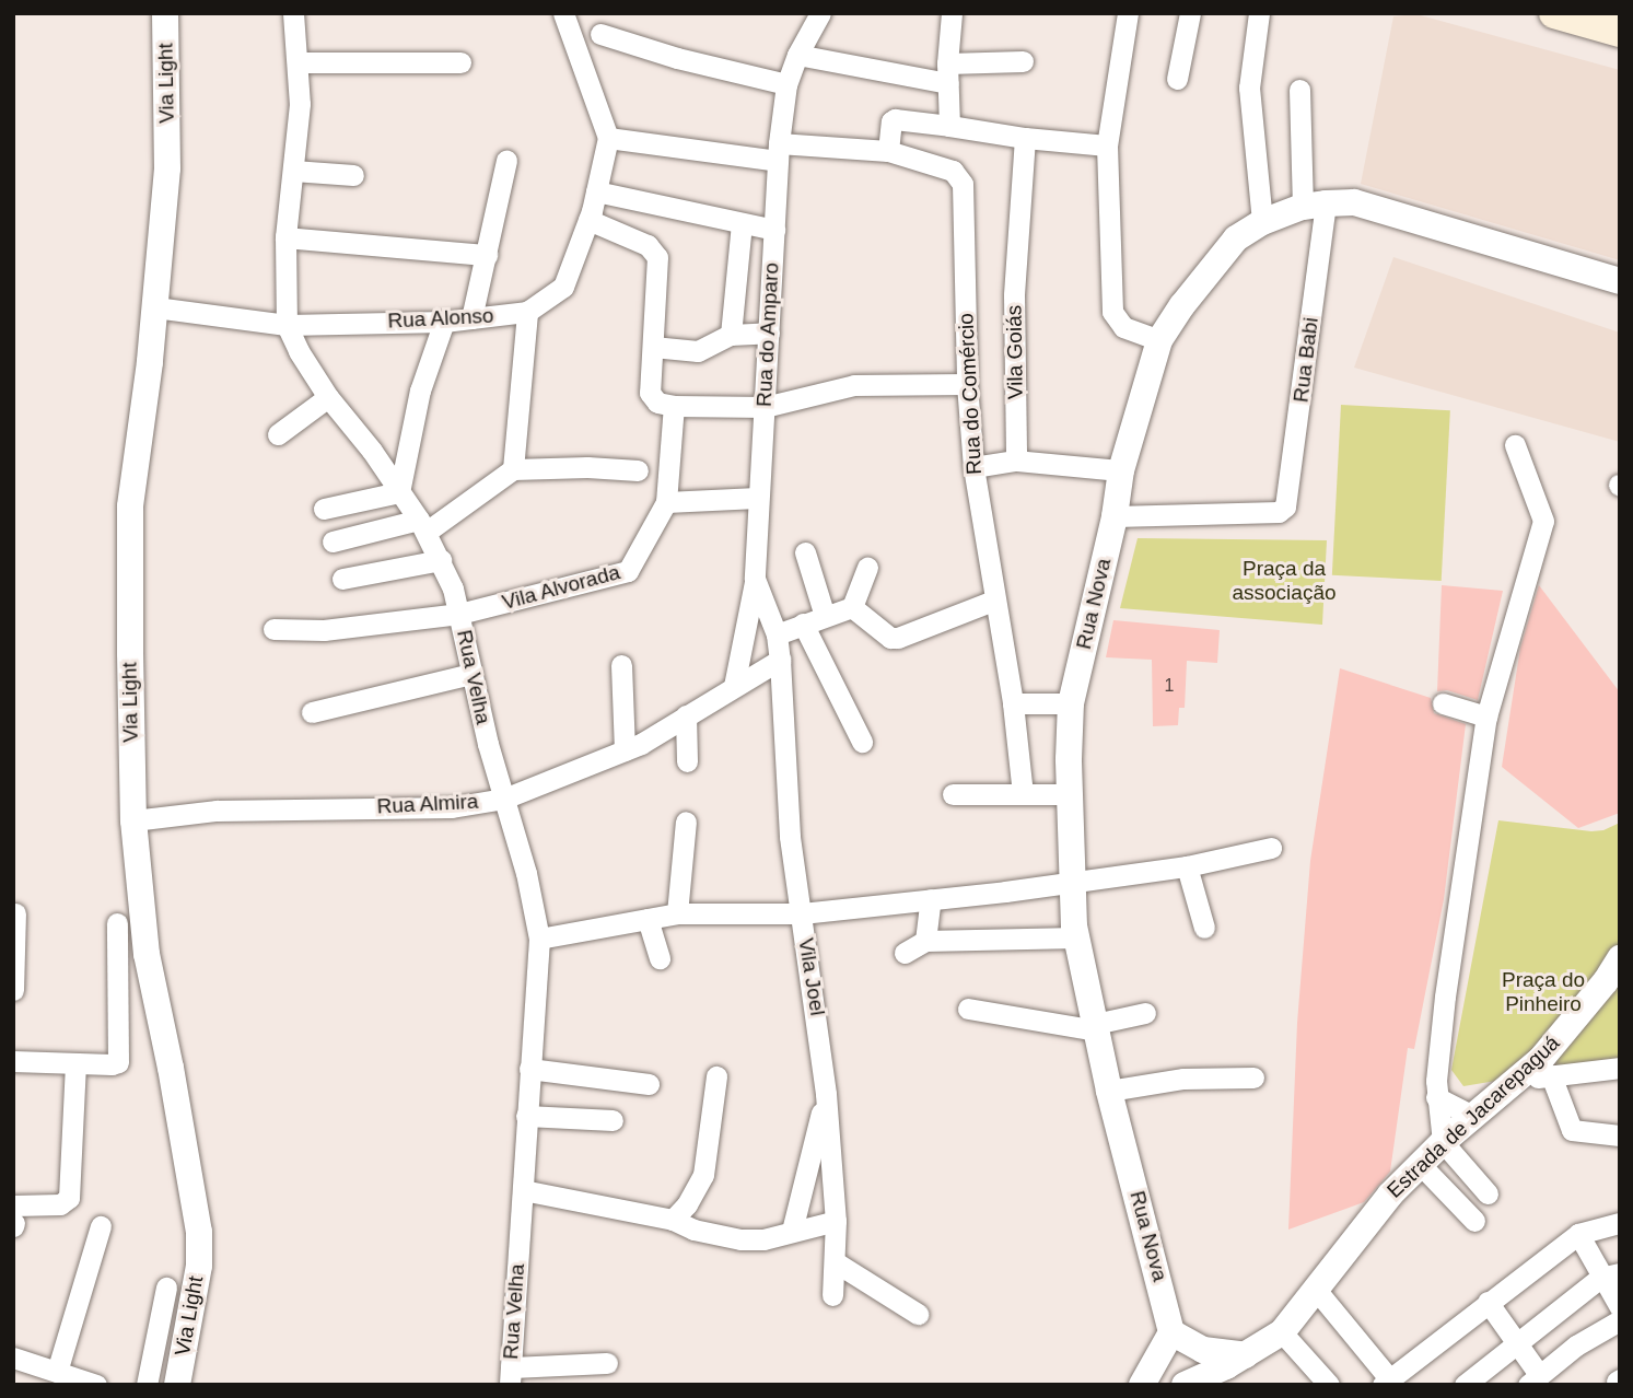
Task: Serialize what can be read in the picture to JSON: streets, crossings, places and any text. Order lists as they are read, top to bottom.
{
  "streets": {
    "street": [
      "Via Light",
      "Rua Alonso",
      "Rua do Amparo",
      "Vila Goiás",
      "Rua Babi",
      "Rua do Comércio",
      "Vila Alvorada",
      "Rua Nova",
      "Rua Velha",
      "Rua Almira",
      "Vila Joel",
      "Estrada de Jacarepaguá"
    ]
  },
  "crossings": [
    ["Via Light", "Rua Alonso"],
    ["Via Light", "Rua Almira"],
    ["Rua Alonso", "Rua do Comércio"],
    ["Rua Alonso", "Rua Velha"],
    ["Rua do Amparo", "Rua do Comércio"],
    ["Rua do Amparo", "Rua Almira"],
    ["Rua do Amparo", "Vila Joel"],
    ["Rua Babi", "Rua Nova"],
    ["Vila Alvorada", "Rua Velha"],
    ["Rua Velha", "Rua Almira"],
    ["Rua Almira", "Vila Joel"]
  ],
  "parks": ["Praça da associação", "Praça do Pinheiro"],
  "house_numbers": ["1"]
}
